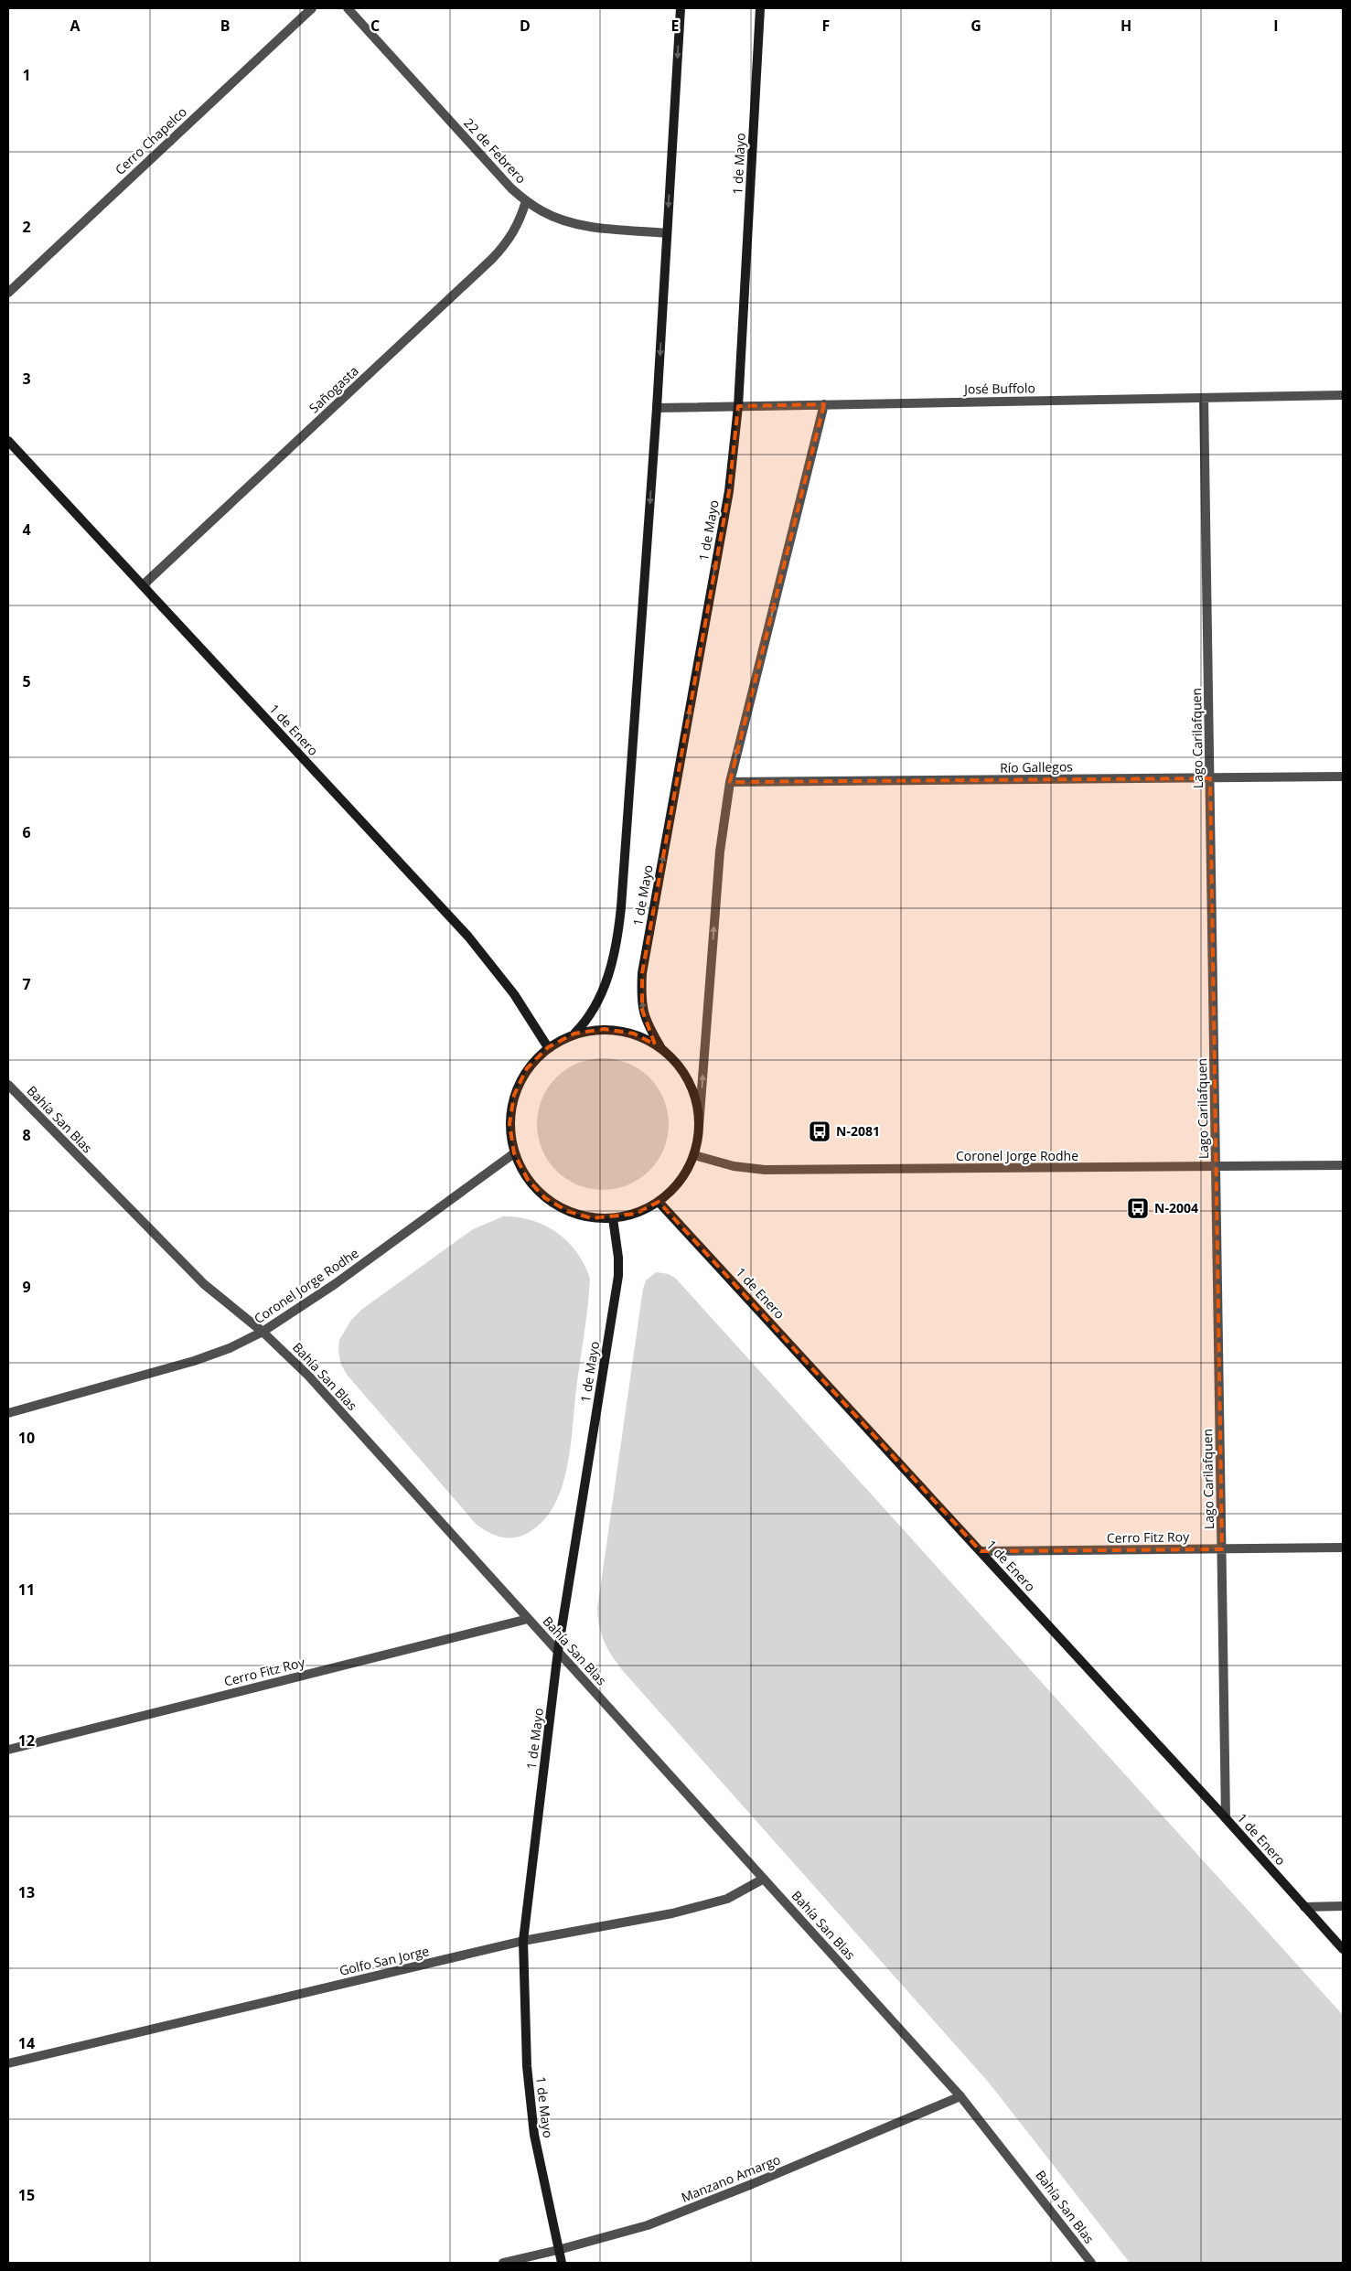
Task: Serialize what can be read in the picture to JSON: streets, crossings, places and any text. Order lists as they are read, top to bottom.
{
  "streets": {
    "main road": ["1 de Mayo", "1 de Enero"],
    "street": [
      "Cerro Chapelco",
      "22 de Febrero",
      "José Buffolo",
      "Sañogasta",
      "Lago Carilafquen",
      "Río Gallegos",
      "Bahía San Blas",
      "Coronel Jorge Rodhe",
      "Cerro Fitz Roy",
      "Golfo San Jorge",
      "Manzano Amargo"
    ]
  },
  "crossings": [
    ["22 de Febrero", "1 de Mayo"],
    ["22 de Febrero", "Sañogasta"],
    ["1 de Mayo", "José Buffolo"],
    ["1 de Mayo", "Bahía San Blas"],
    ["1 de Mayo", "Golfo San Jorge"],
    ["1 de Mayo", "Manzano Amargo"],
    ["José Buffolo", "Lago Carilafquen"],
    ["Sañogasta", "1 de Enero"],
    ["1 de Enero", "Lago Carilafquen"],
    ["1 de Enero", "Cerro Fitz Roy"],
    ["Lago Carilafquen", "Río Gallegos"],
    ["Lago Carilafquen", "Coronel Jorge Rodhe"],
    ["Lago Carilafquen", "Cerro Fitz Roy"],
    ["Bahía San Blas", "Coronel Jorge Rodhe"],
    ["Bahía San Blas", "Cerro Fitz Roy"],
    ["Bahía San Blas", "Golfo San Jorge"],
    ["Bahía San Blas", "Manzano Amargo"]
  ],
  "places": {
    "bus stop": ["N-2081", "N-2004"]
  },
  "grid": {
    "columns": [
      "A",
      "B",
      "C",
      "D",
      "E",
      "F",
      "G",
      "H",
      "I"
    ],
    "rows": [
      "1",
      "2",
      "3",
      "4",
      "5",
      "6",
      "7",
      "8",
      "9",
      "10",
      "11",
      "12",
      "13",
      "14",
      "15"
    ]
  }
}
